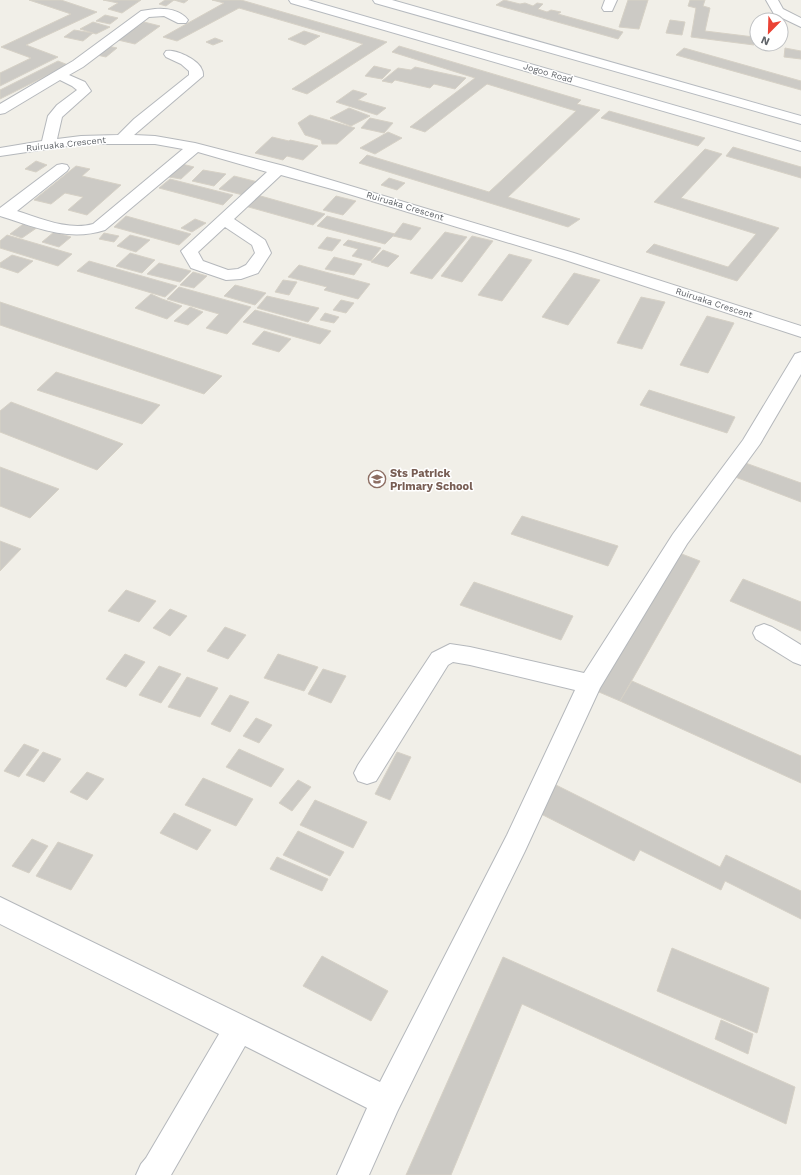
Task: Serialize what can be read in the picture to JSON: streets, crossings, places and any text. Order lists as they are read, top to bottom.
{
  "streets": {
    "street": ["Jogoo Road", "Ruiruaka Crescent"]
  },
  "places": {
    "school or university": ["Sts Patrick Primary School"]
  },
  "north": "bottom left"
}
